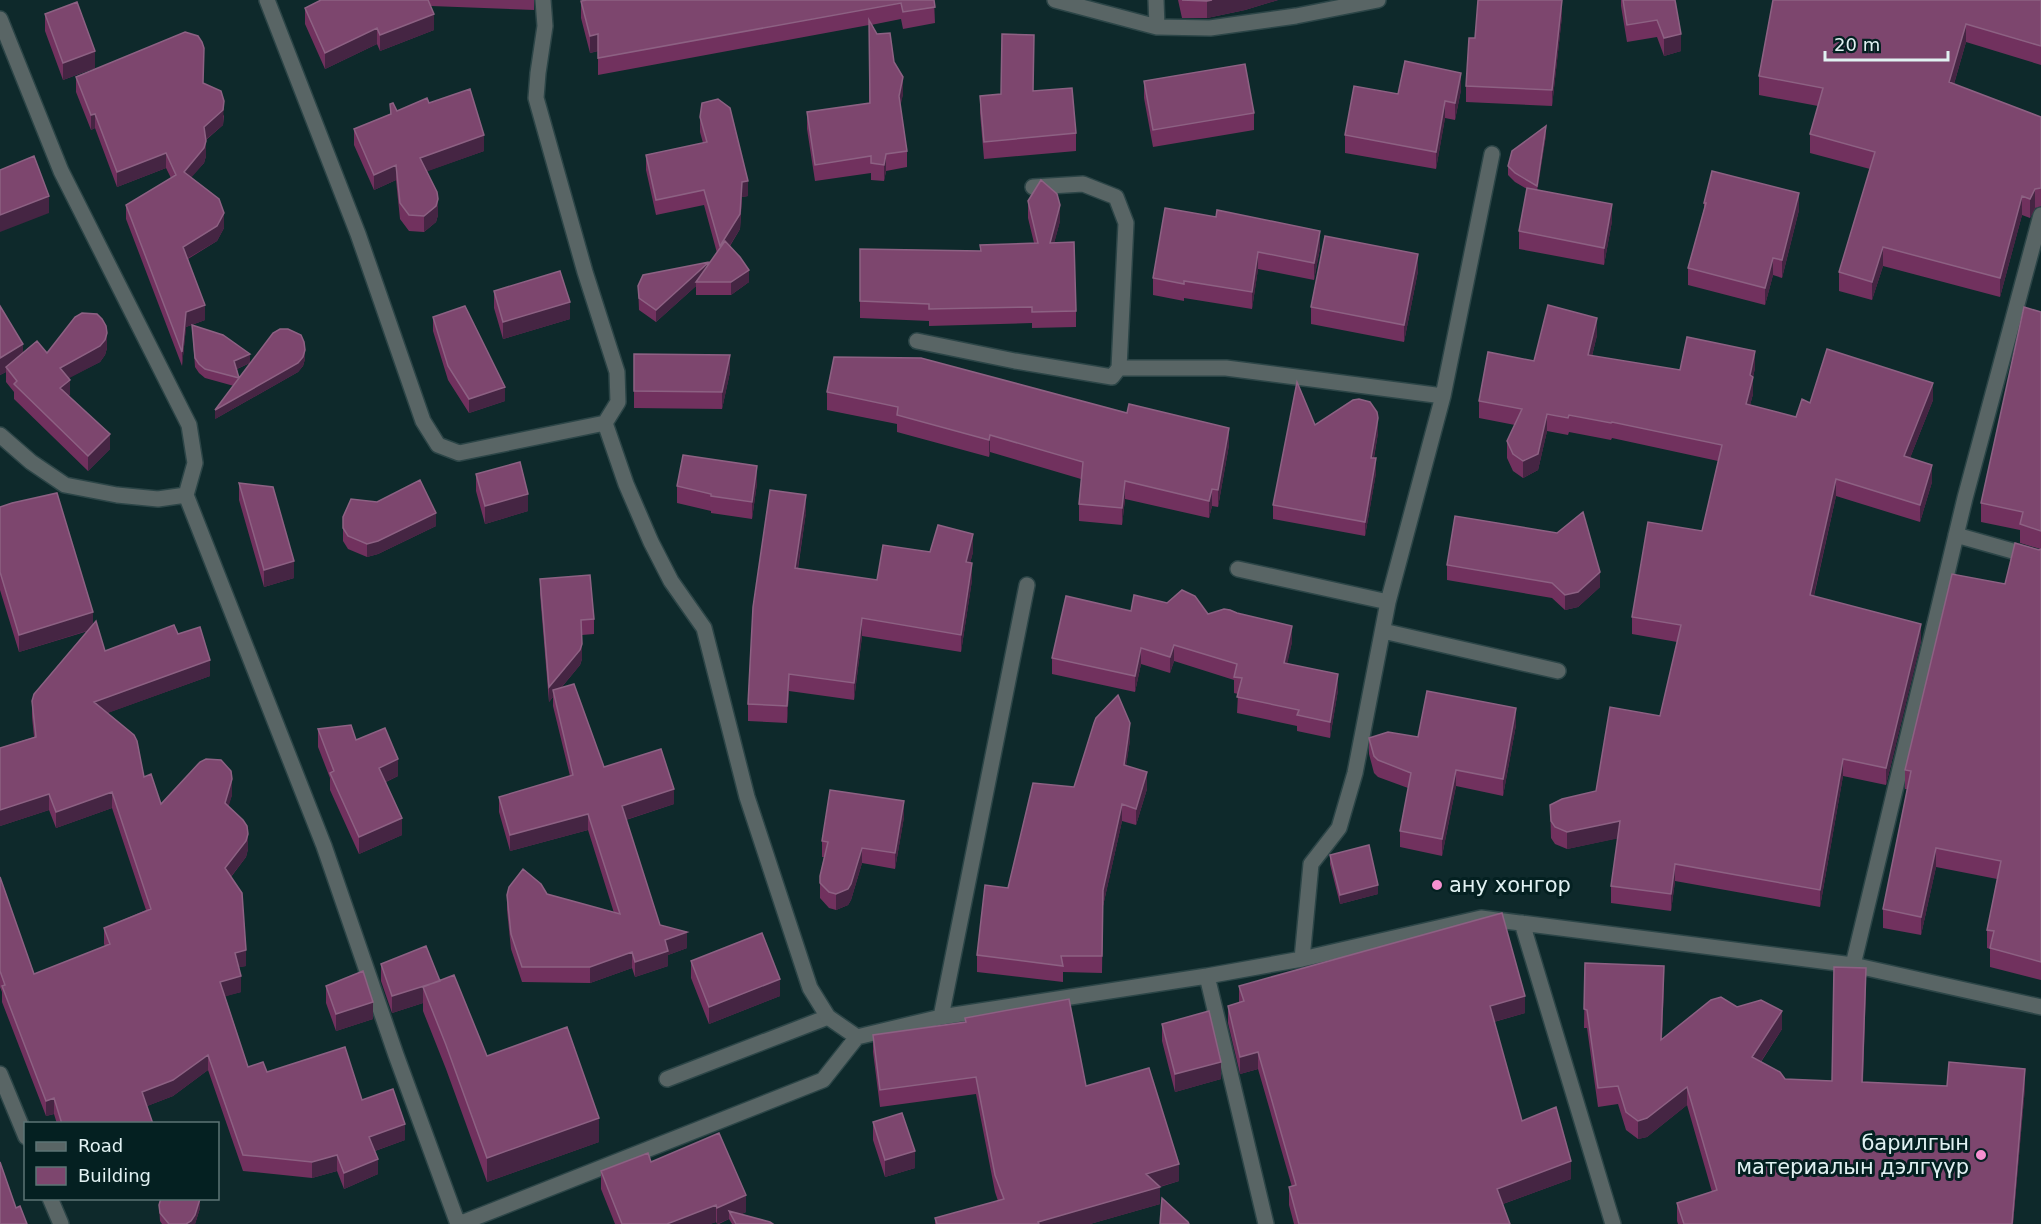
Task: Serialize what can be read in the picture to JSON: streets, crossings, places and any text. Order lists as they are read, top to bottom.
{
  "places": ["ану хонгор", "барилгын материалын дэлгүүр"],
  "legend": ["Road", "Building"],
  "scale_bar": "20 m"
}
